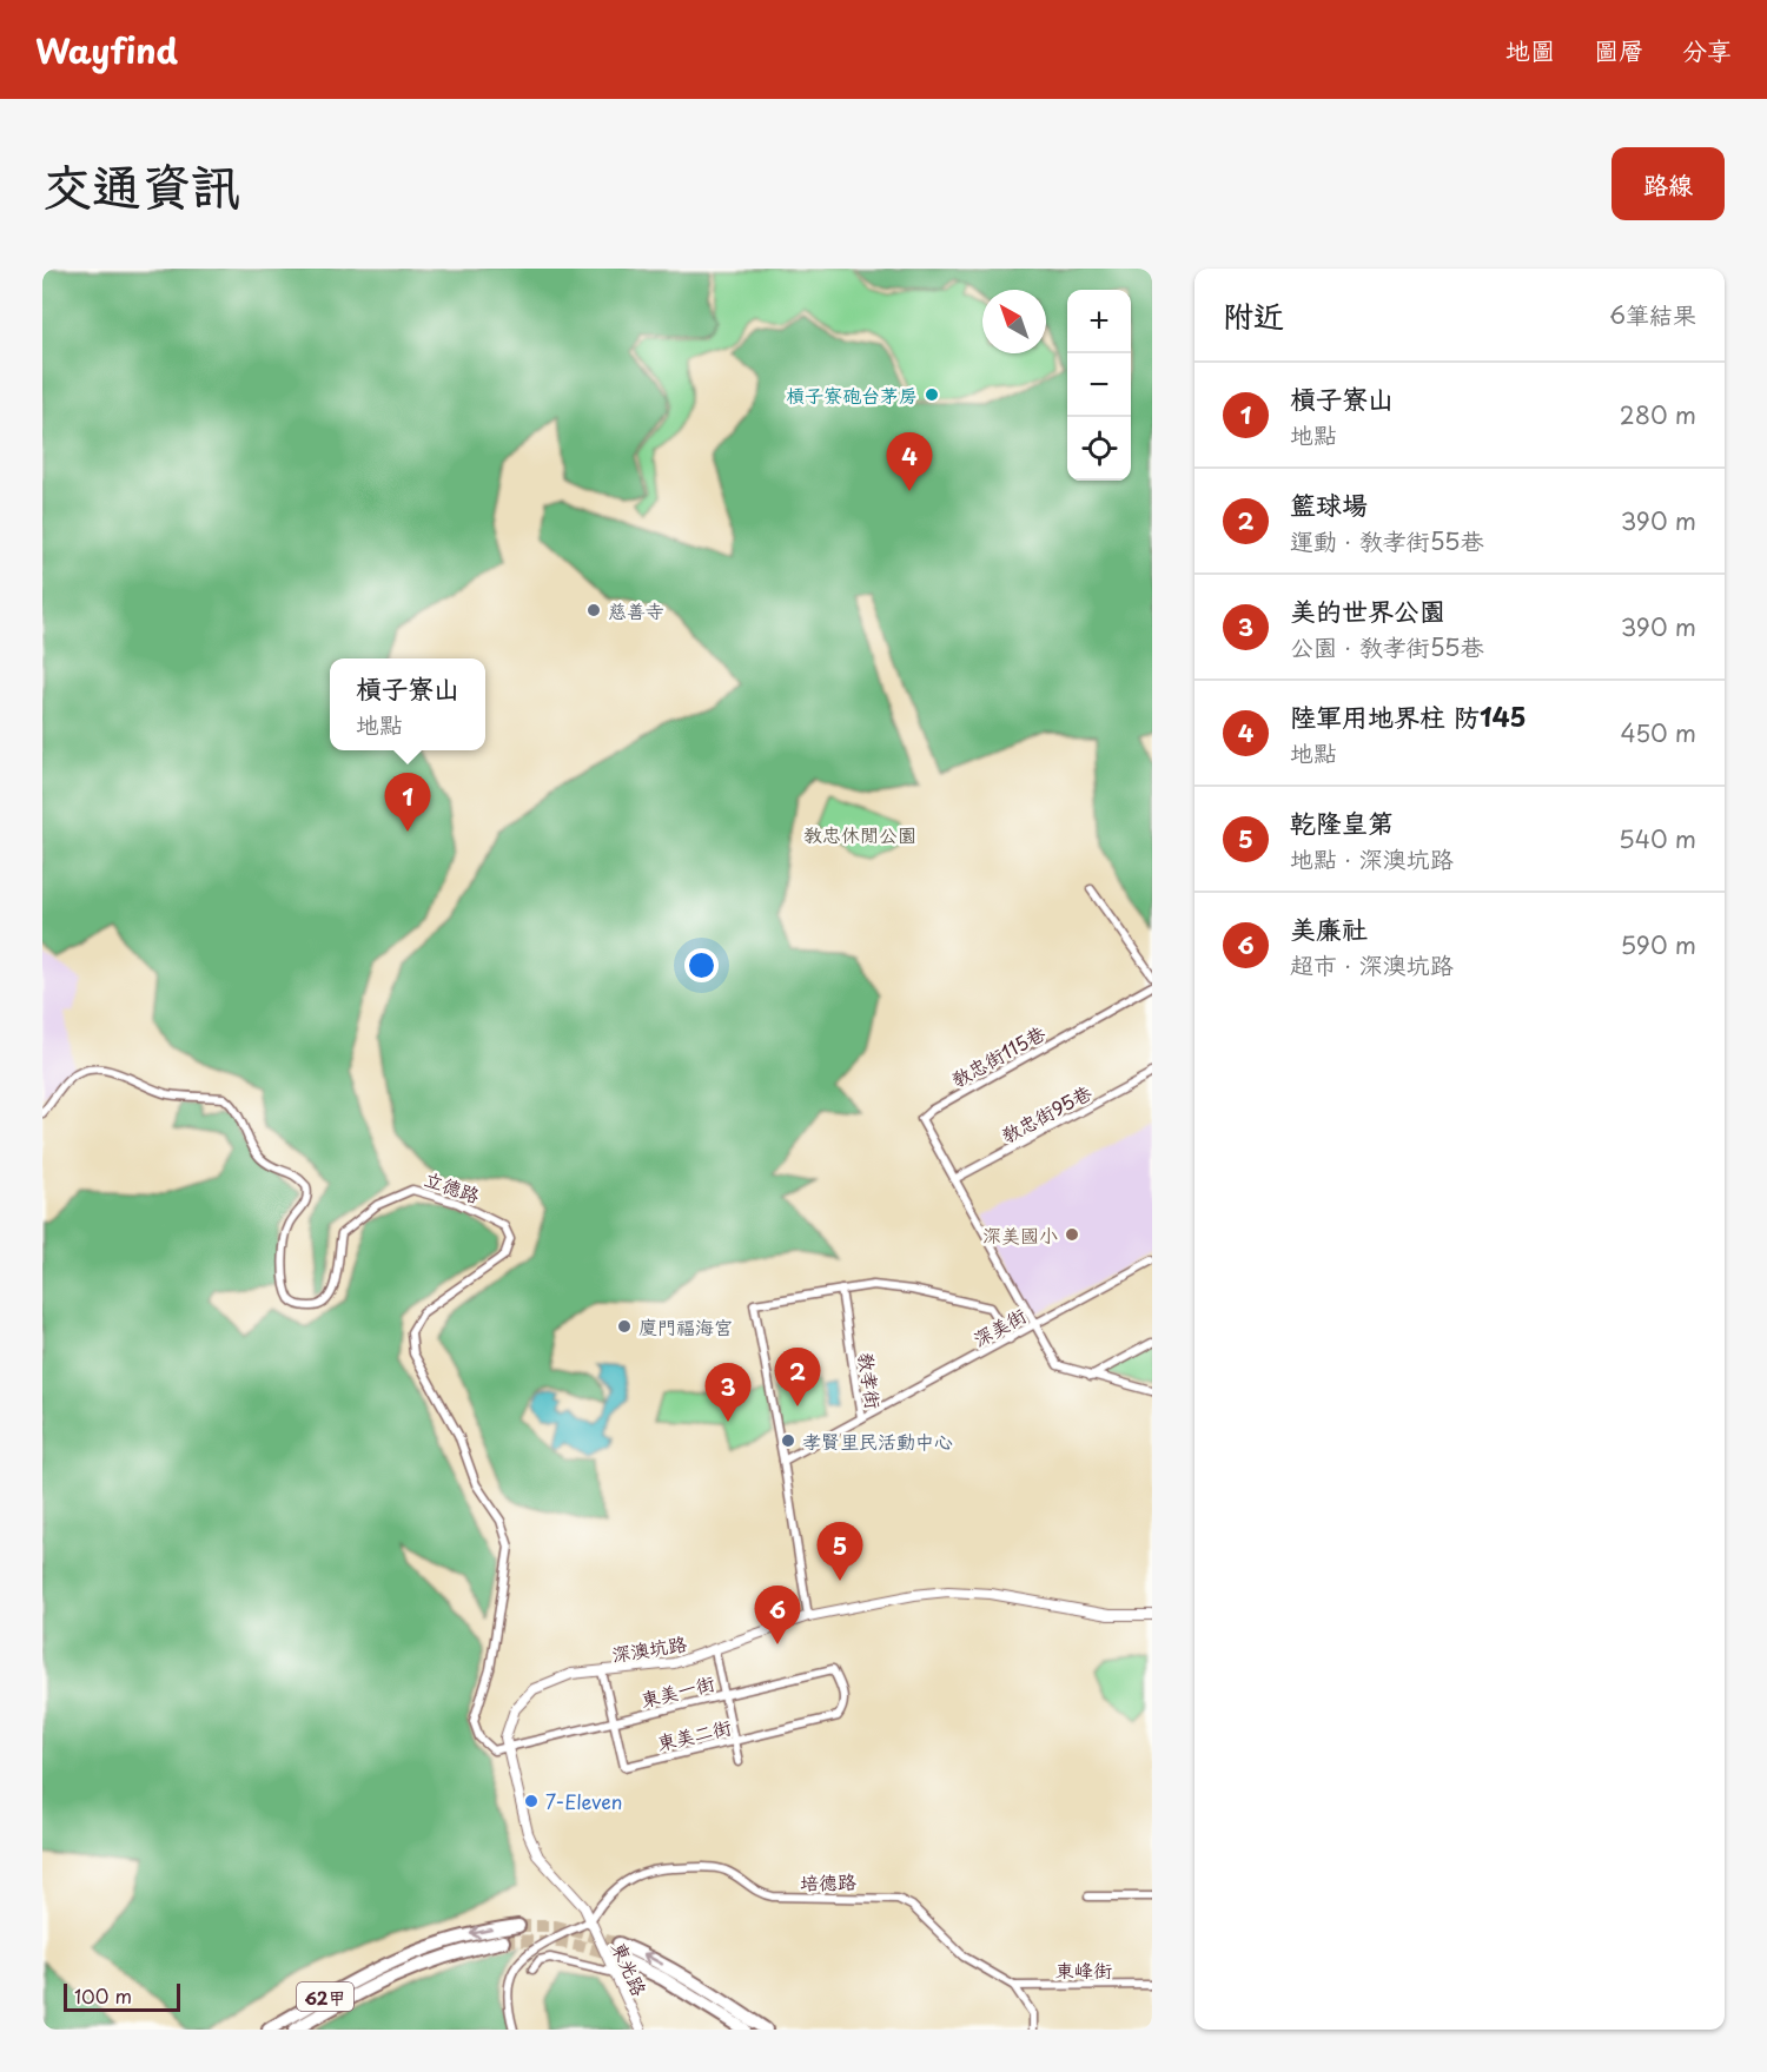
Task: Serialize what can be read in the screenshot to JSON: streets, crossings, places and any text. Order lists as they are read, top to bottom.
{
  "streets": {
    "highway": ["62甲"],
    "street": [
      "教忠街115巷",
      "教忠街95巷",
      "立德路",
      "深美街",
      "教孝街",
      "深澳坑路",
      "東美一街",
      "東美二街",
      "培德路",
      "東光路",
      "東峰街"
    ]
  },
  "crossings": [
    ["教忠街115巷", "教忠街95巷"],
    ["立德路", "深澳坑路"],
    ["立德路", "東美一街"],
    ["深美街", "教孝街"],
    ["深澳坑路", "東美一街"],
    ["深澳坑路", "東美二街"],
    ["深澳坑路", "培德路"],
    ["深澳坑路", "東光路"],
    ["東美一街", "東美二街"],
    ["培德路", "東光路"],
    ["培德路", "東峰街"]
  ],
  "parks": ["教忠休閒公園"],
  "places": [
    "槓子寮砲台茅房",
    "慈善寺",
    "深美國小",
    "廈門福海宮",
    "孝賢里民活動中心",
    "7-Eleven"
  ],
  "scale_bar": "100 m",
  "north": "top left",
  "page": {
    "header": "Wayfind",
    "nav": ["地圖", "圖層", "分享"],
    "title": "交通資訊",
    "buttons": "路線",
    "heading": ["附近", "6筆結果"],
    "map_buttons": ["+", "−"],
    "list": [
      {
        "mark": "1",
        "name": "槓子寮山",
        "note": "地點",
        "value": "280 m"
      },
      {
        "mark": "2",
        "name": "籃球場",
        "note": "運動 · 教孝街55巷",
        "value": "390 m"
      },
      {
        "mark": "3",
        "name": "美的世界公園",
        "note": "公園 · 教孝街55巷",
        "value": "390 m"
      },
      {
        "mark": "4",
        "name": "陸軍用地界柱 防145",
        "note": "地點",
        "value": "450 m"
      },
      {
        "mark": "5",
        "name": "乾隆皇第",
        "note": "地點 · 深澳坑路",
        "value": "540 m"
      },
      {
        "mark": "6",
        "name": "美廉社",
        "note": "超市 · 深澳坑路",
        "value": "590 m"
      }
    ],
    "pins": [
      "4",
      "1",
      "2",
      "3",
      "5",
      "6"
    ],
    "popup": ["槓子寮山", "地點"],
    "scale": "100 m"
  }
}
